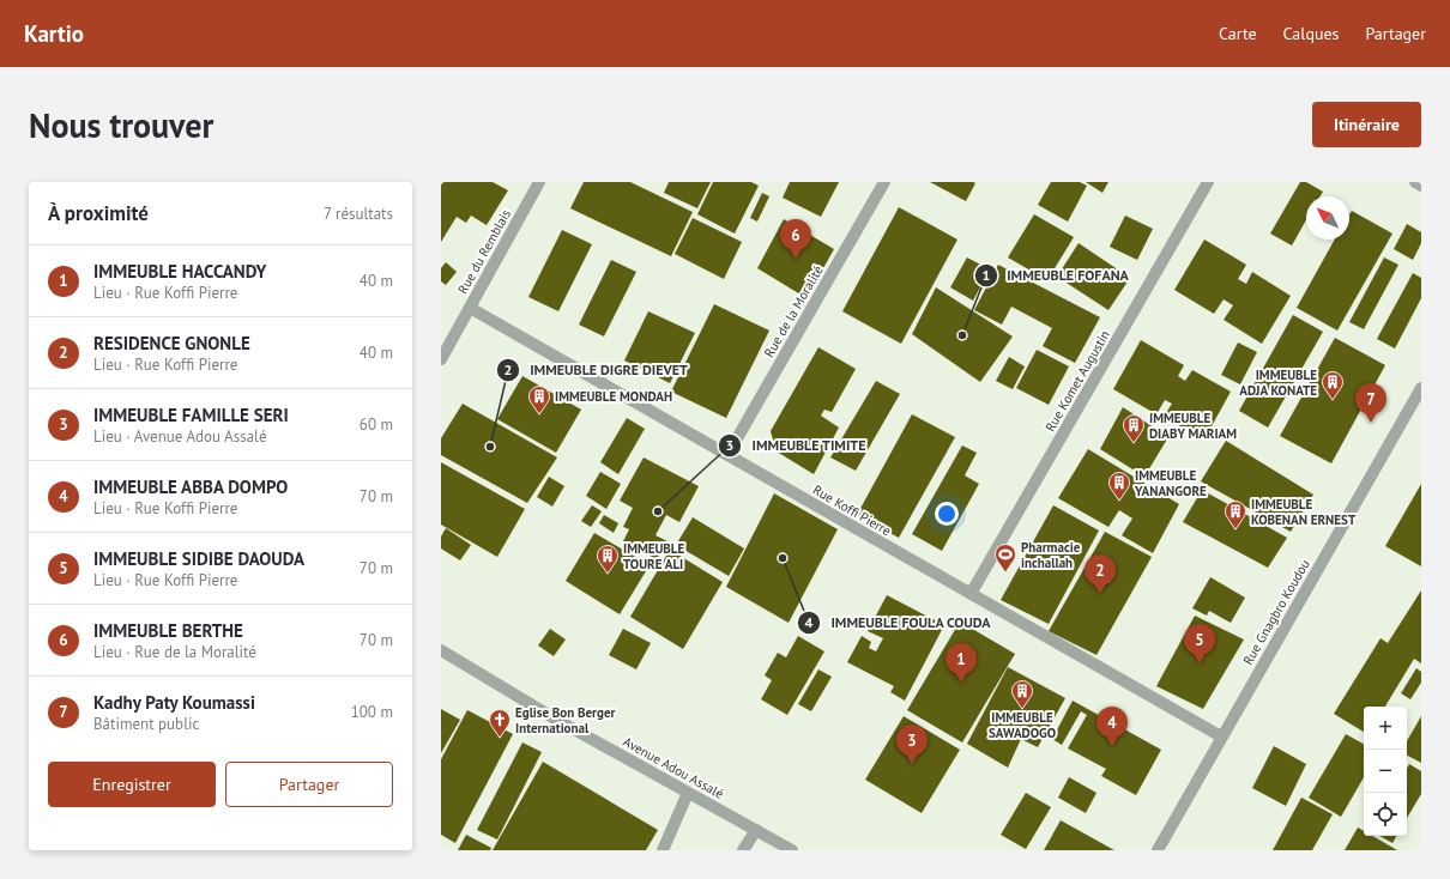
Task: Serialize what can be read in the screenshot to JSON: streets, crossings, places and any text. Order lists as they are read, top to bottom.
{
  "streets": {
    "street": [
      "Rue du Remblais",
      "Rue de la Moralité",
      "Rue Komet Augustin",
      "Rue Koffi Pierre",
      "Rue Gnagbro Koudou",
      "Avenue Adou Assalé"
    ]
  },
  "crossings": [
    ["Rue du Remblais", "Rue Koffi Pierre"],
    ["Rue de la Moralité", "Rue Koffi Pierre"],
    ["Rue Komet Augustin", "Rue Koffi Pierre"],
    ["Rue Koffi Pierre", "Rue Gnagbro Koudou"]
  ],
  "places": {
    "other": [
      "IMMEUBLE FOFANA",
      "IMMEUBLE DIGRE DIEVET",
      "IMMEUBLE TIMITE",
      "IMMEUBLE FOULA COUDA"
    ],
    "building": [
      "IMMEUBLE ADJA KONATE",
      "IMMEUBLE MONDAH",
      "IMMEUBLE DIABY MARIAM",
      "IMMEUBLE YANANGORE",
      "IMMEUBLE KOBENAN ERNEST",
      "IMMEUBLE TOURE ALI",
      "IMMEUBLE SAWADOGO"
    ],
    "sports": ["Pharmacie inchallah"],
    "church": ["Eglise Bon Berger International"]
  },
  "north": "top left",
  "page": {
    "header": "Kartio",
    "nav": ["Carte", "Calques", "Partager"],
    "buttons": [
      "Itinéraire",
      ["Enregistrer", "Partager"]
    ],
    "title": "Nous trouver",
    "heading": ["À proximité", "7 résultats"],
    "pins": [
      "6",
      "7",
      "2",
      "5",
      "1",
      "4",
      "3"
    ],
    "list": [
      {
        "mark": "1",
        "name": "IMMEUBLE HACCANDY",
        "note": "Lieu · Rue Koffi Pierre",
        "value": "40 m"
      },
      {
        "mark": "2",
        "name": "RESIDENCE GNONLE",
        "note": "Lieu · Rue Koffi Pierre",
        "value": "40 m"
      },
      {
        "mark": "3",
        "name": "IMMEUBLE FAMILLE SERI",
        "note": "Lieu · Avenue Adou Assalé",
        "value": "60 m"
      },
      {
        "mark": "4",
        "name": "IMMEUBLE ABBA DOMPO",
        "note": "Lieu · Rue Koffi Pierre",
        "value": "70 m"
      },
      {
        "mark": "5",
        "name": "IMMEUBLE SIDIBE DAOUDA",
        "note": "Lieu · Rue Koffi Pierre",
        "value": "70 m"
      },
      {
        "mark": "6",
        "name": "IMMEUBLE BERTHE",
        "note": "Lieu · Rue de la Moralité",
        "value": "70 m"
      },
      {
        "mark": "7",
        "name": "Kadhy Paty Koumassi",
        "note": "Bâtiment public",
        "value": "100 m"
      }
    ],
    "map_buttons": ["+", "−"]
  }
}
